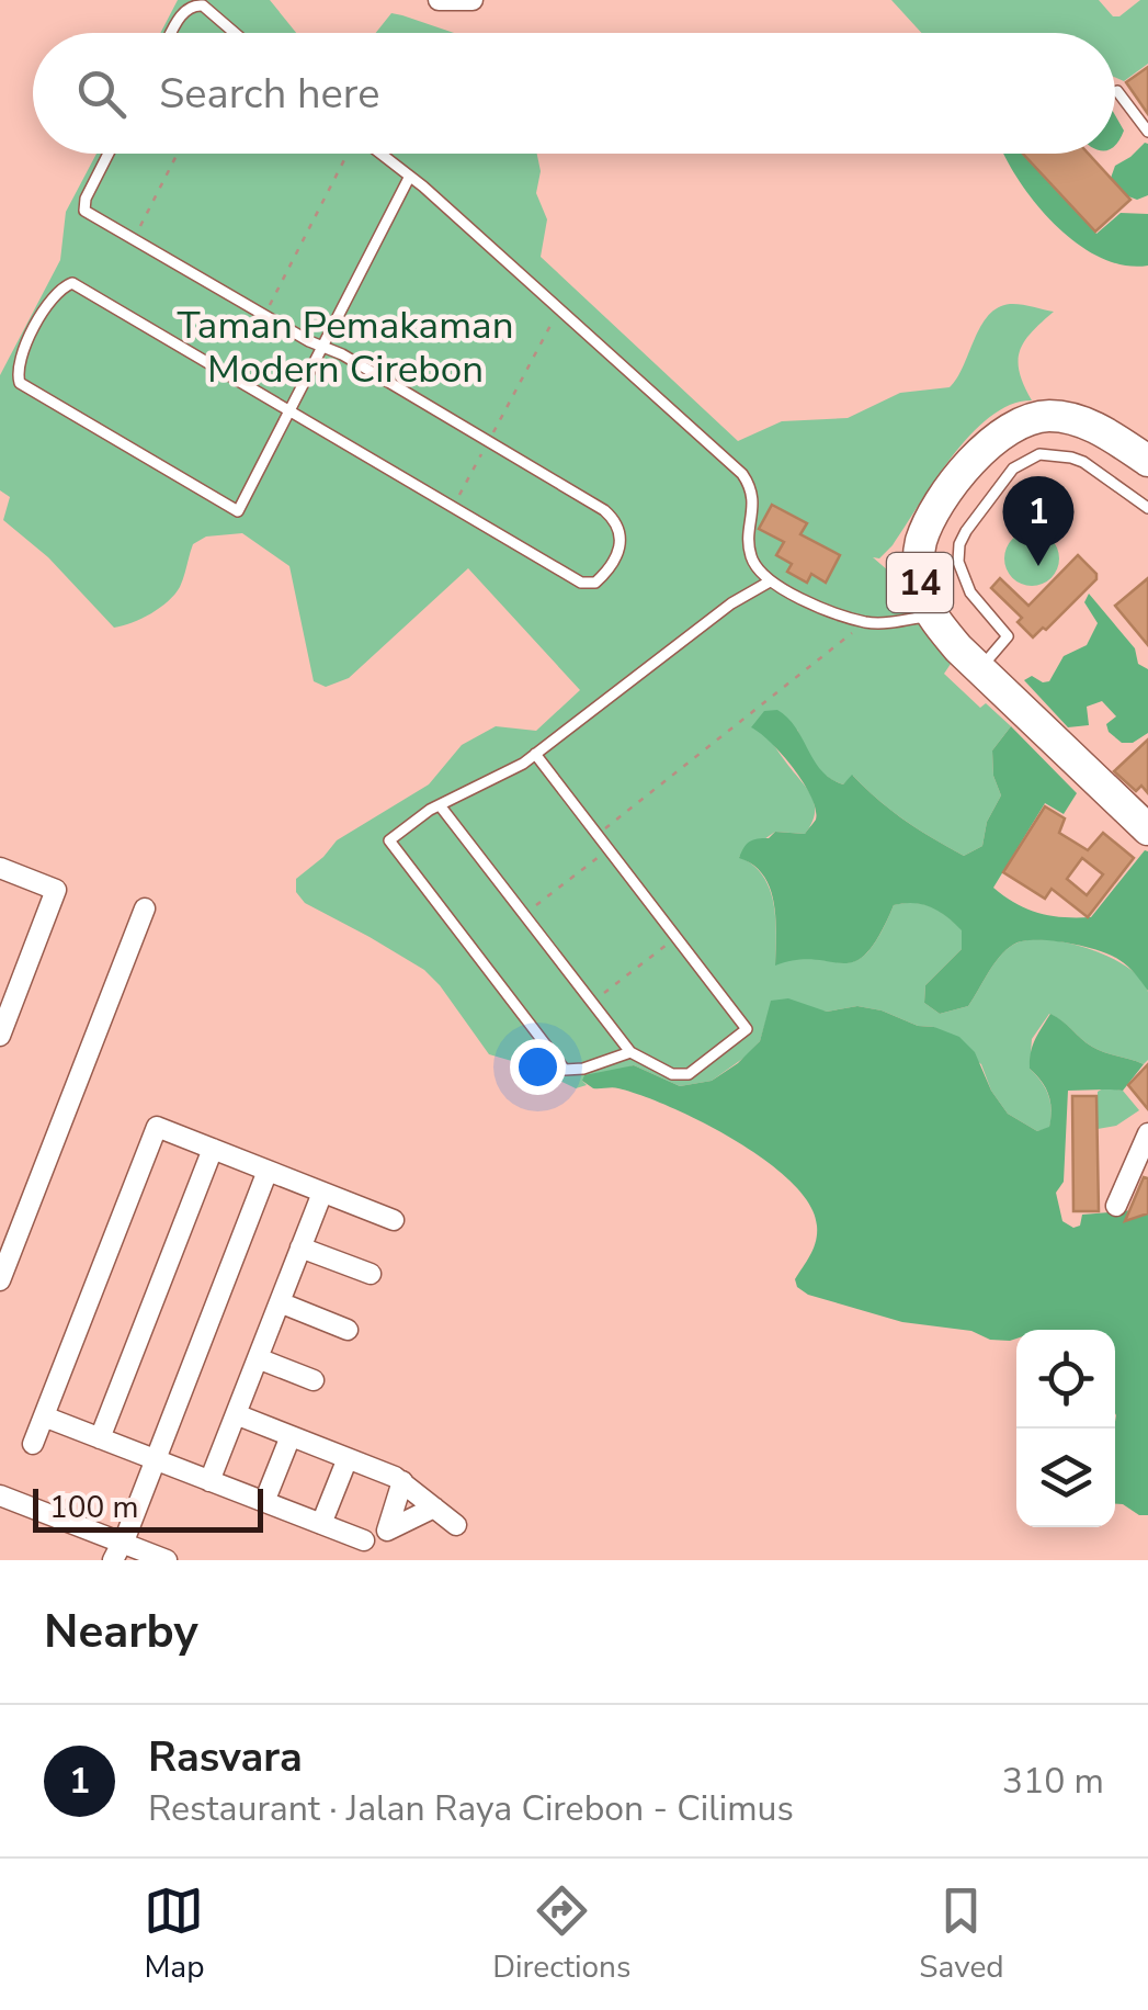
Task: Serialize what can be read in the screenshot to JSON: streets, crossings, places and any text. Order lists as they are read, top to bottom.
{
  "streets": {
    "highway": ["14"]
  },
  "parks": ["Taman Pemakaman Modern Cirebon"],
  "scale_bar": "100 m",
  "page": {
    "search": "Search here",
    "pins": "1",
    "scale": "100 m",
    "heading": "Nearby",
    "list": [
      {
        "mark": "1",
        "name": "Rasvara",
        "note": "Restaurant · Jalan Raya Cirebon - Cilimus",
        "value": "310 m"
      }
    ],
    "nav": ["Map", "Directions", "Saved"]
  }
}
